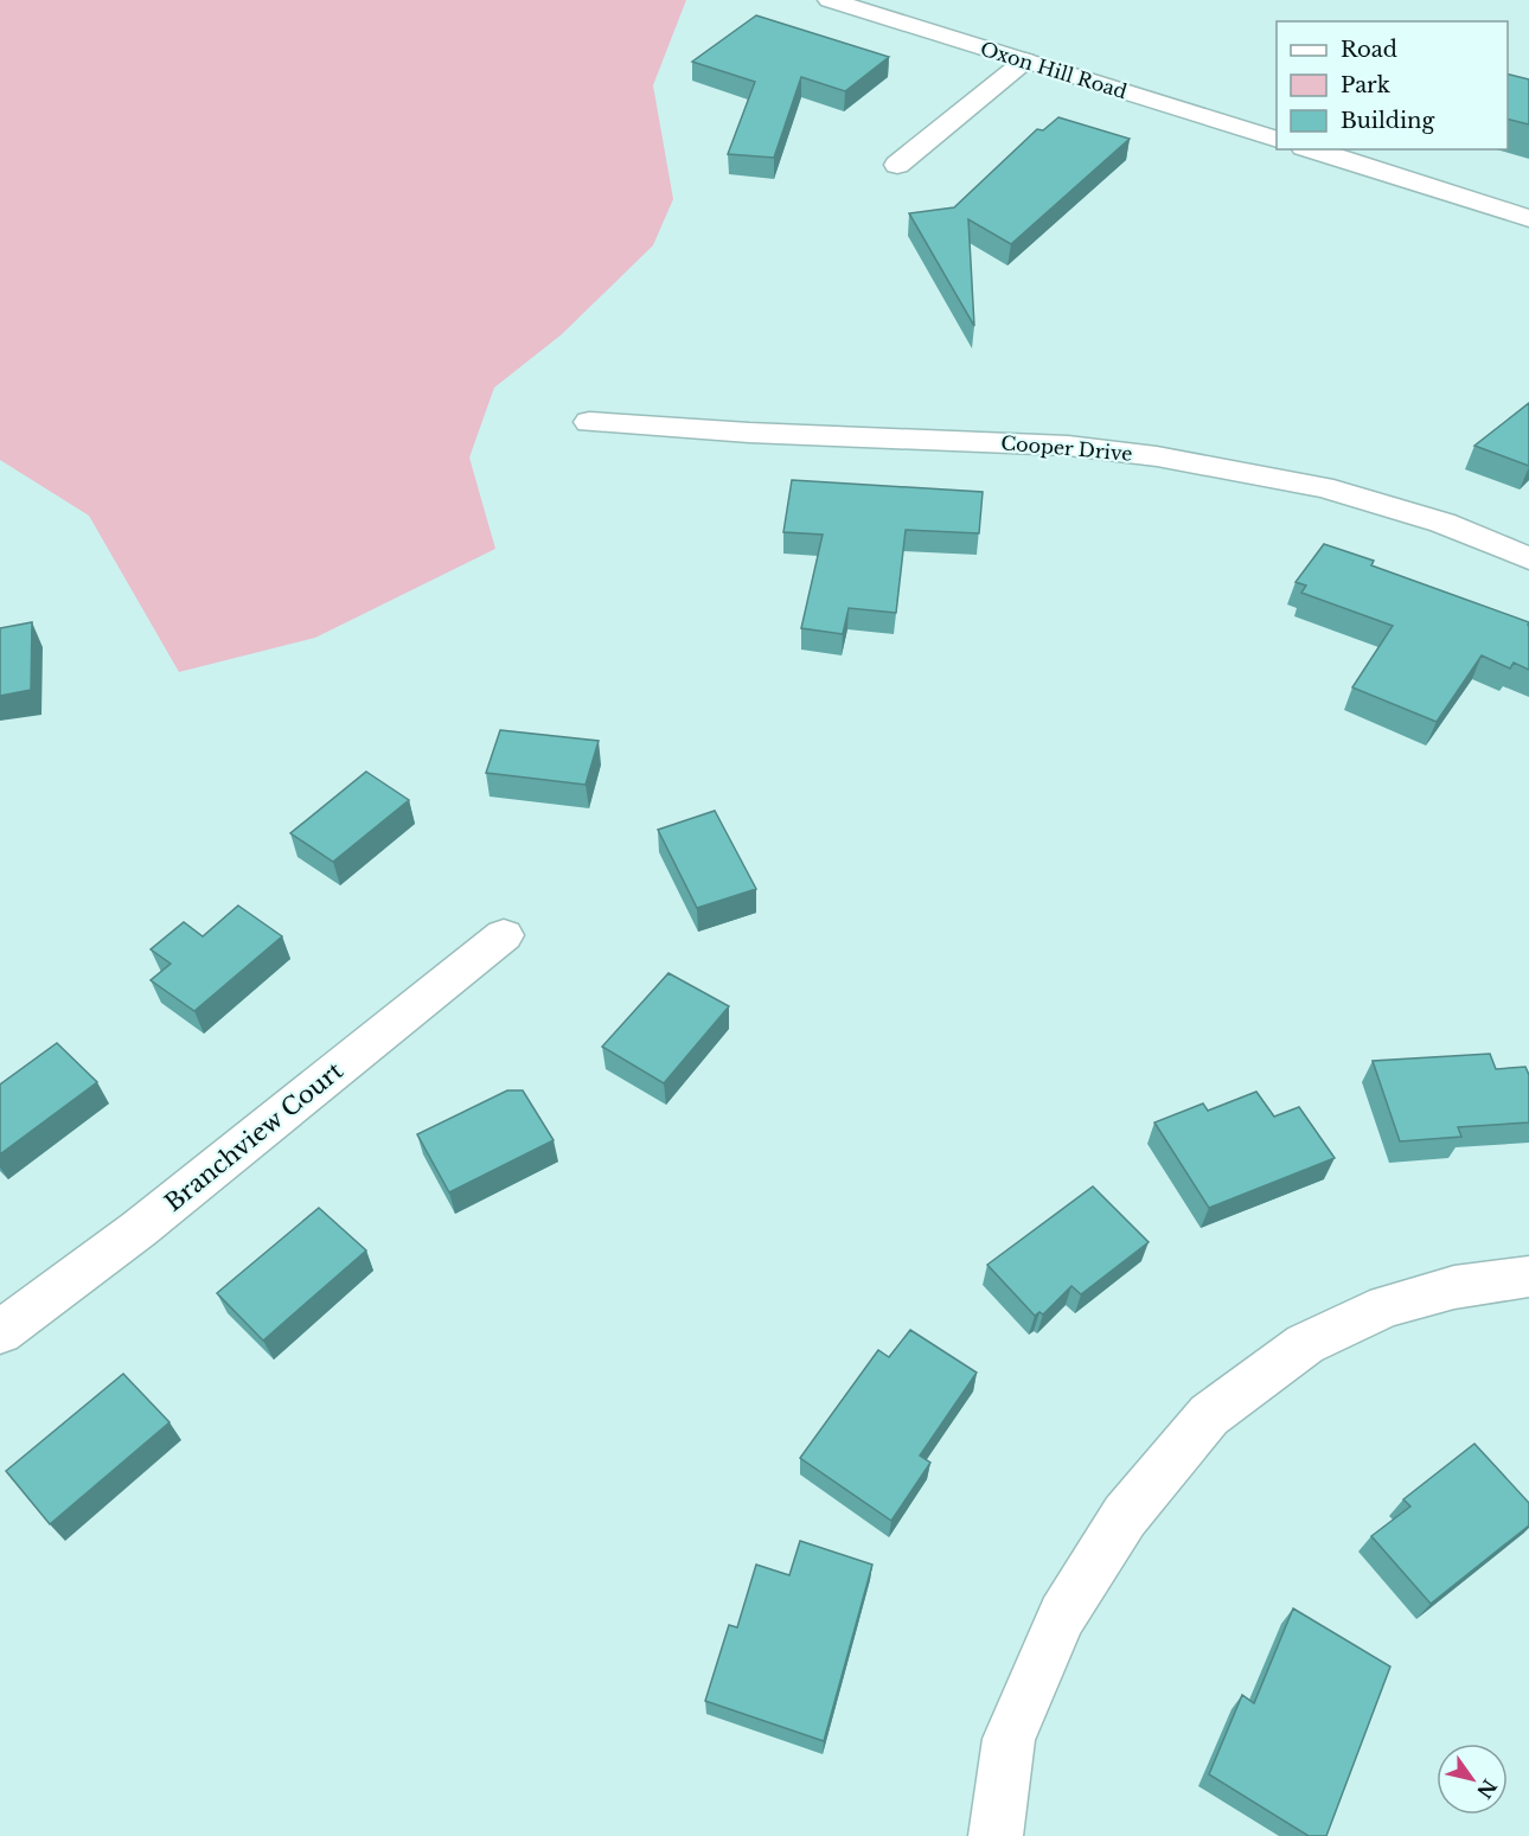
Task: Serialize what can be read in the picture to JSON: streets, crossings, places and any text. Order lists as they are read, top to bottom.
{
  "streets": {
    "street": ["Oxon Hill Road", "Cooper Drive", "Branchview Court"]
  },
  "legend": ["Road", "Park", "Building"],
  "north": "bottom right"
}
